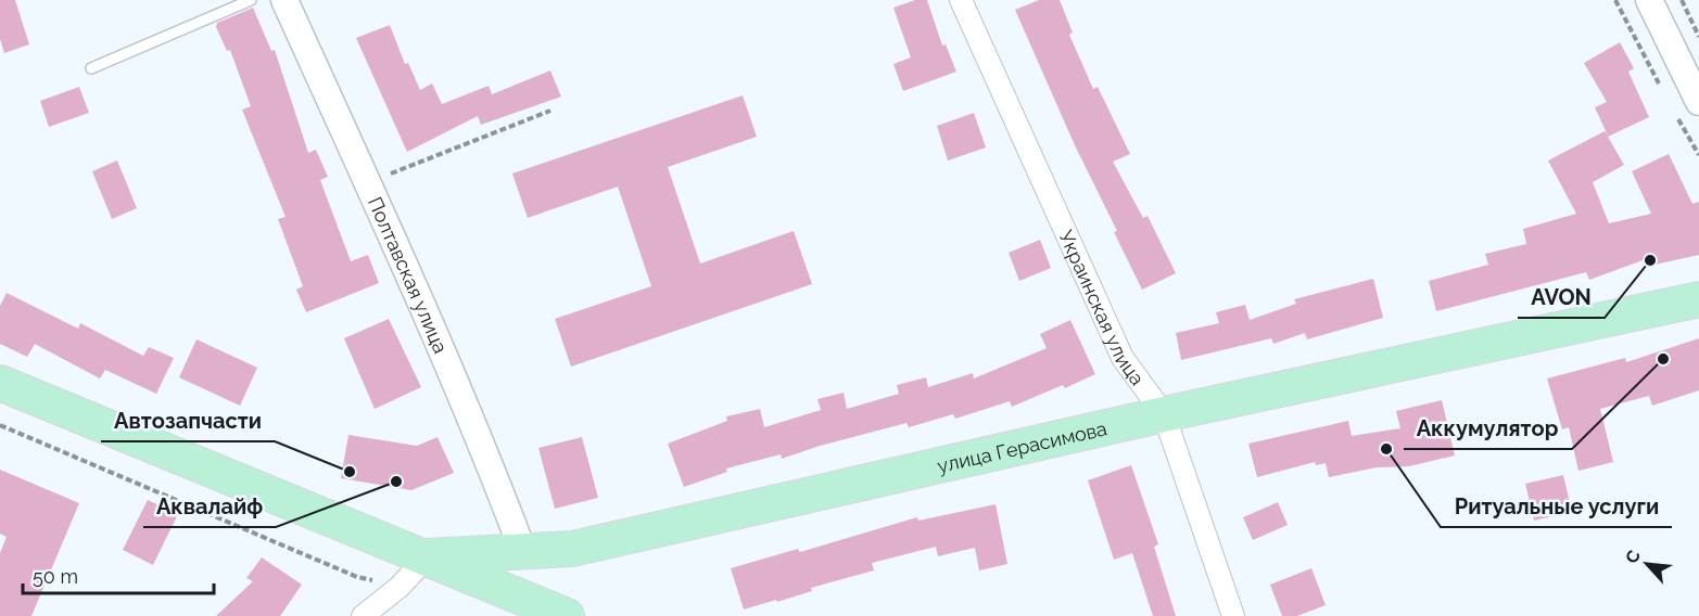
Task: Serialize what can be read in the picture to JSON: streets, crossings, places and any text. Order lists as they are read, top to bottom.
{
  "streets": {
    "main road": ["улица Герасимова"],
    "street": ["Полтавская улица", "Украинская улица"]
  },
  "crossings": [
    ["Полтавская улица", "улица Герасимова"],
    ["Украинская улица", "улица Герасимова"]
  ],
  "places": [
    "AVON",
    "Аккумулятор",
    "Ритуальные услуги",
    "Автозапчасти",
    "Аквалайф"
  ],
  "scale_bar": "50 m",
  "north": "top left"
}
